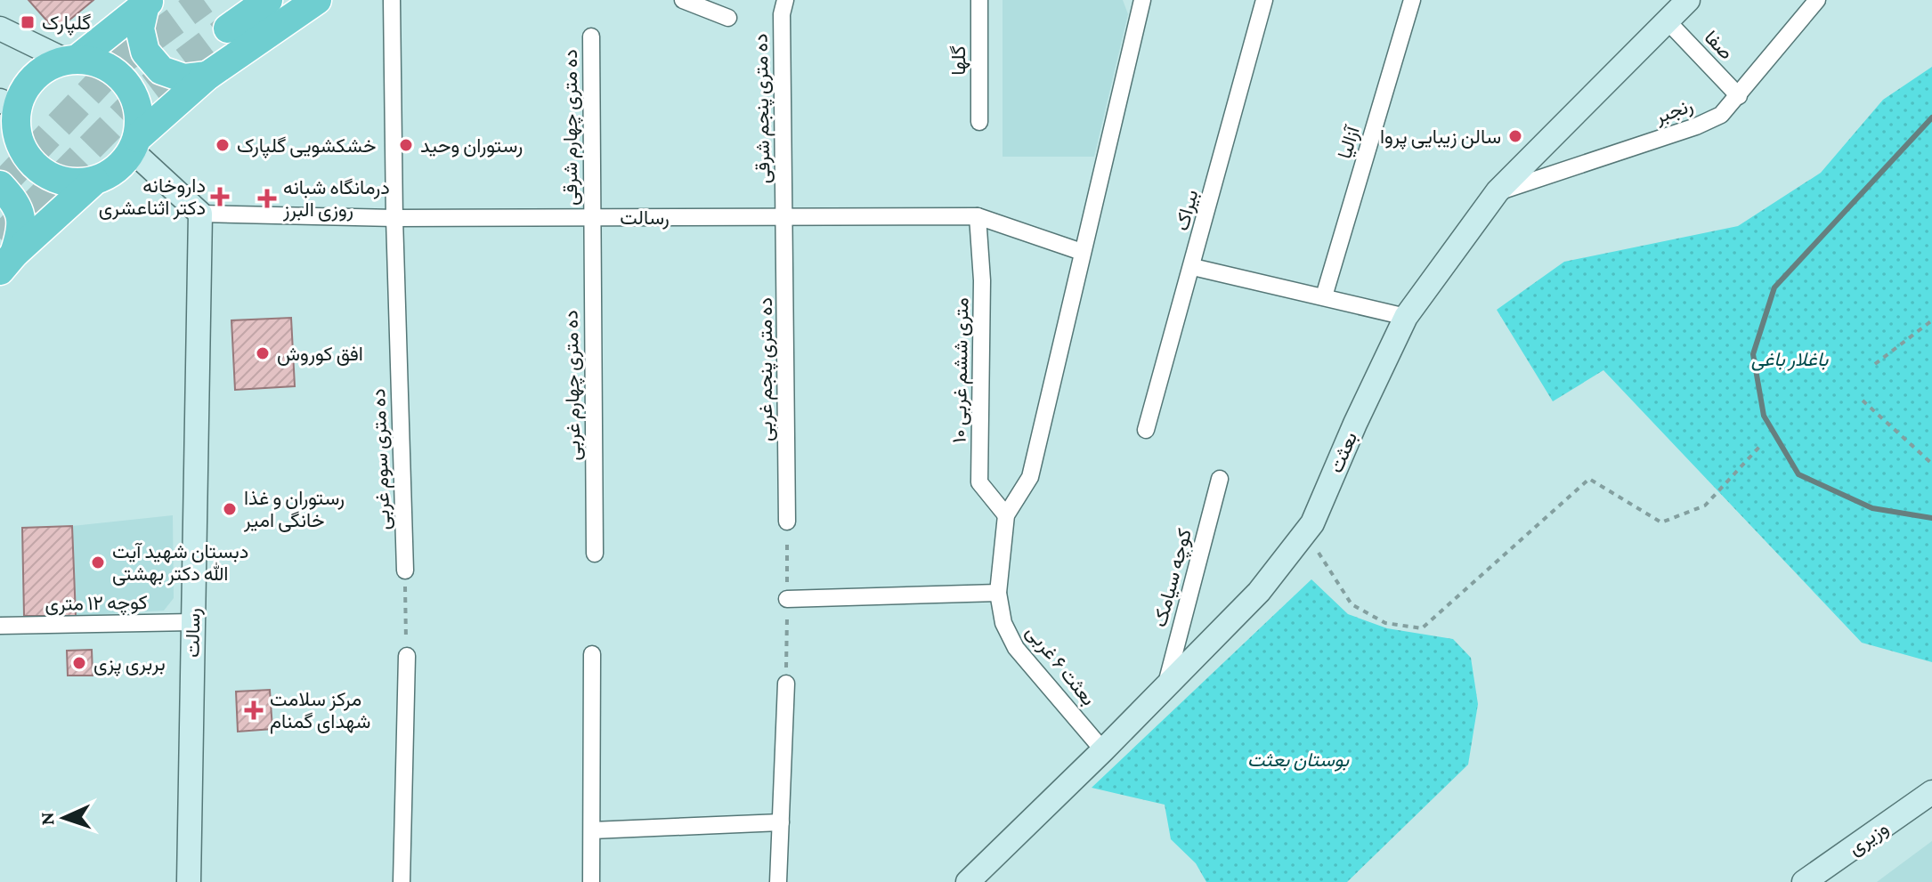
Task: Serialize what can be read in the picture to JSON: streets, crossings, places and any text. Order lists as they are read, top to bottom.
{
  "streets": {
    "main road": ["رسالت", "بعثت", "وزیری"],
    "street": [
      "صفا",
      "گلها",
      "ده متری پنجم شرقی",
      "رنجبر",
      "ده متری چهارم شرقی",
      "آزالیا",
      "بیراک",
      "ده متری پنجم غربی",
      "۱۰ متری ششم غربی",
      "ده متری چهارم غربی",
      "ده متری سوم غربی",
      "کوچه سیامک",
      "کوچه ۱۲ متری",
      "بعثت ۶ غربی"
    ]
  },
  "crossings": [
    ["صفا", "رنجبر"],
    ["صفا", "بعثت"],
    ["ده متری پنجم شرقی", "رسالت"],
    ["ده متری پنجم شرقی", "ده متری پنجم غربی"],
    ["رنجبر", "بعثت"],
    ["ده متری چهارم شرقی", "رسالت"],
    ["ده متری چهارم شرقی", "ده متری چهارم غربی"],
    ["رسالت", "ده متری پنجم غربی"],
    ["رسالت", "۱۰ متری ششم غربی"],
    ["رسالت", "ده متری چهارم غربی"],
    ["رسالت", "ده متری سوم غربی"],
    ["رسالت", "کوچه ۱۲ متری"],
    ["۱۰ متری ششم غربی", "بعثت ۶ غربی"],
    ["بعثت", "کوچه سیامک"],
    ["بعثت", "بعثت ۶ غربی"]
  ],
  "parks": ["باغلار باغی", "بوستان بعثت"],
  "places": {
    "transit": ["گلپارک"],
    "other": [
      "سالن زيبايى پروا",
      "خشکشویی گلپارک",
      "رستوران وحید",
      "افق کوروش",
      "رستوران و غذا خانگی امیر",
      "دبستان شهید آیت الله دکتر بهشتی",
      "بربری پزی"
    ],
    "health": ["داروخانه دکتر اثناعشری", "درمانگاه شبانه روزی البرز", "مرکز سلامت شهدای گمنام"]
  },
  "north": "left"
}
